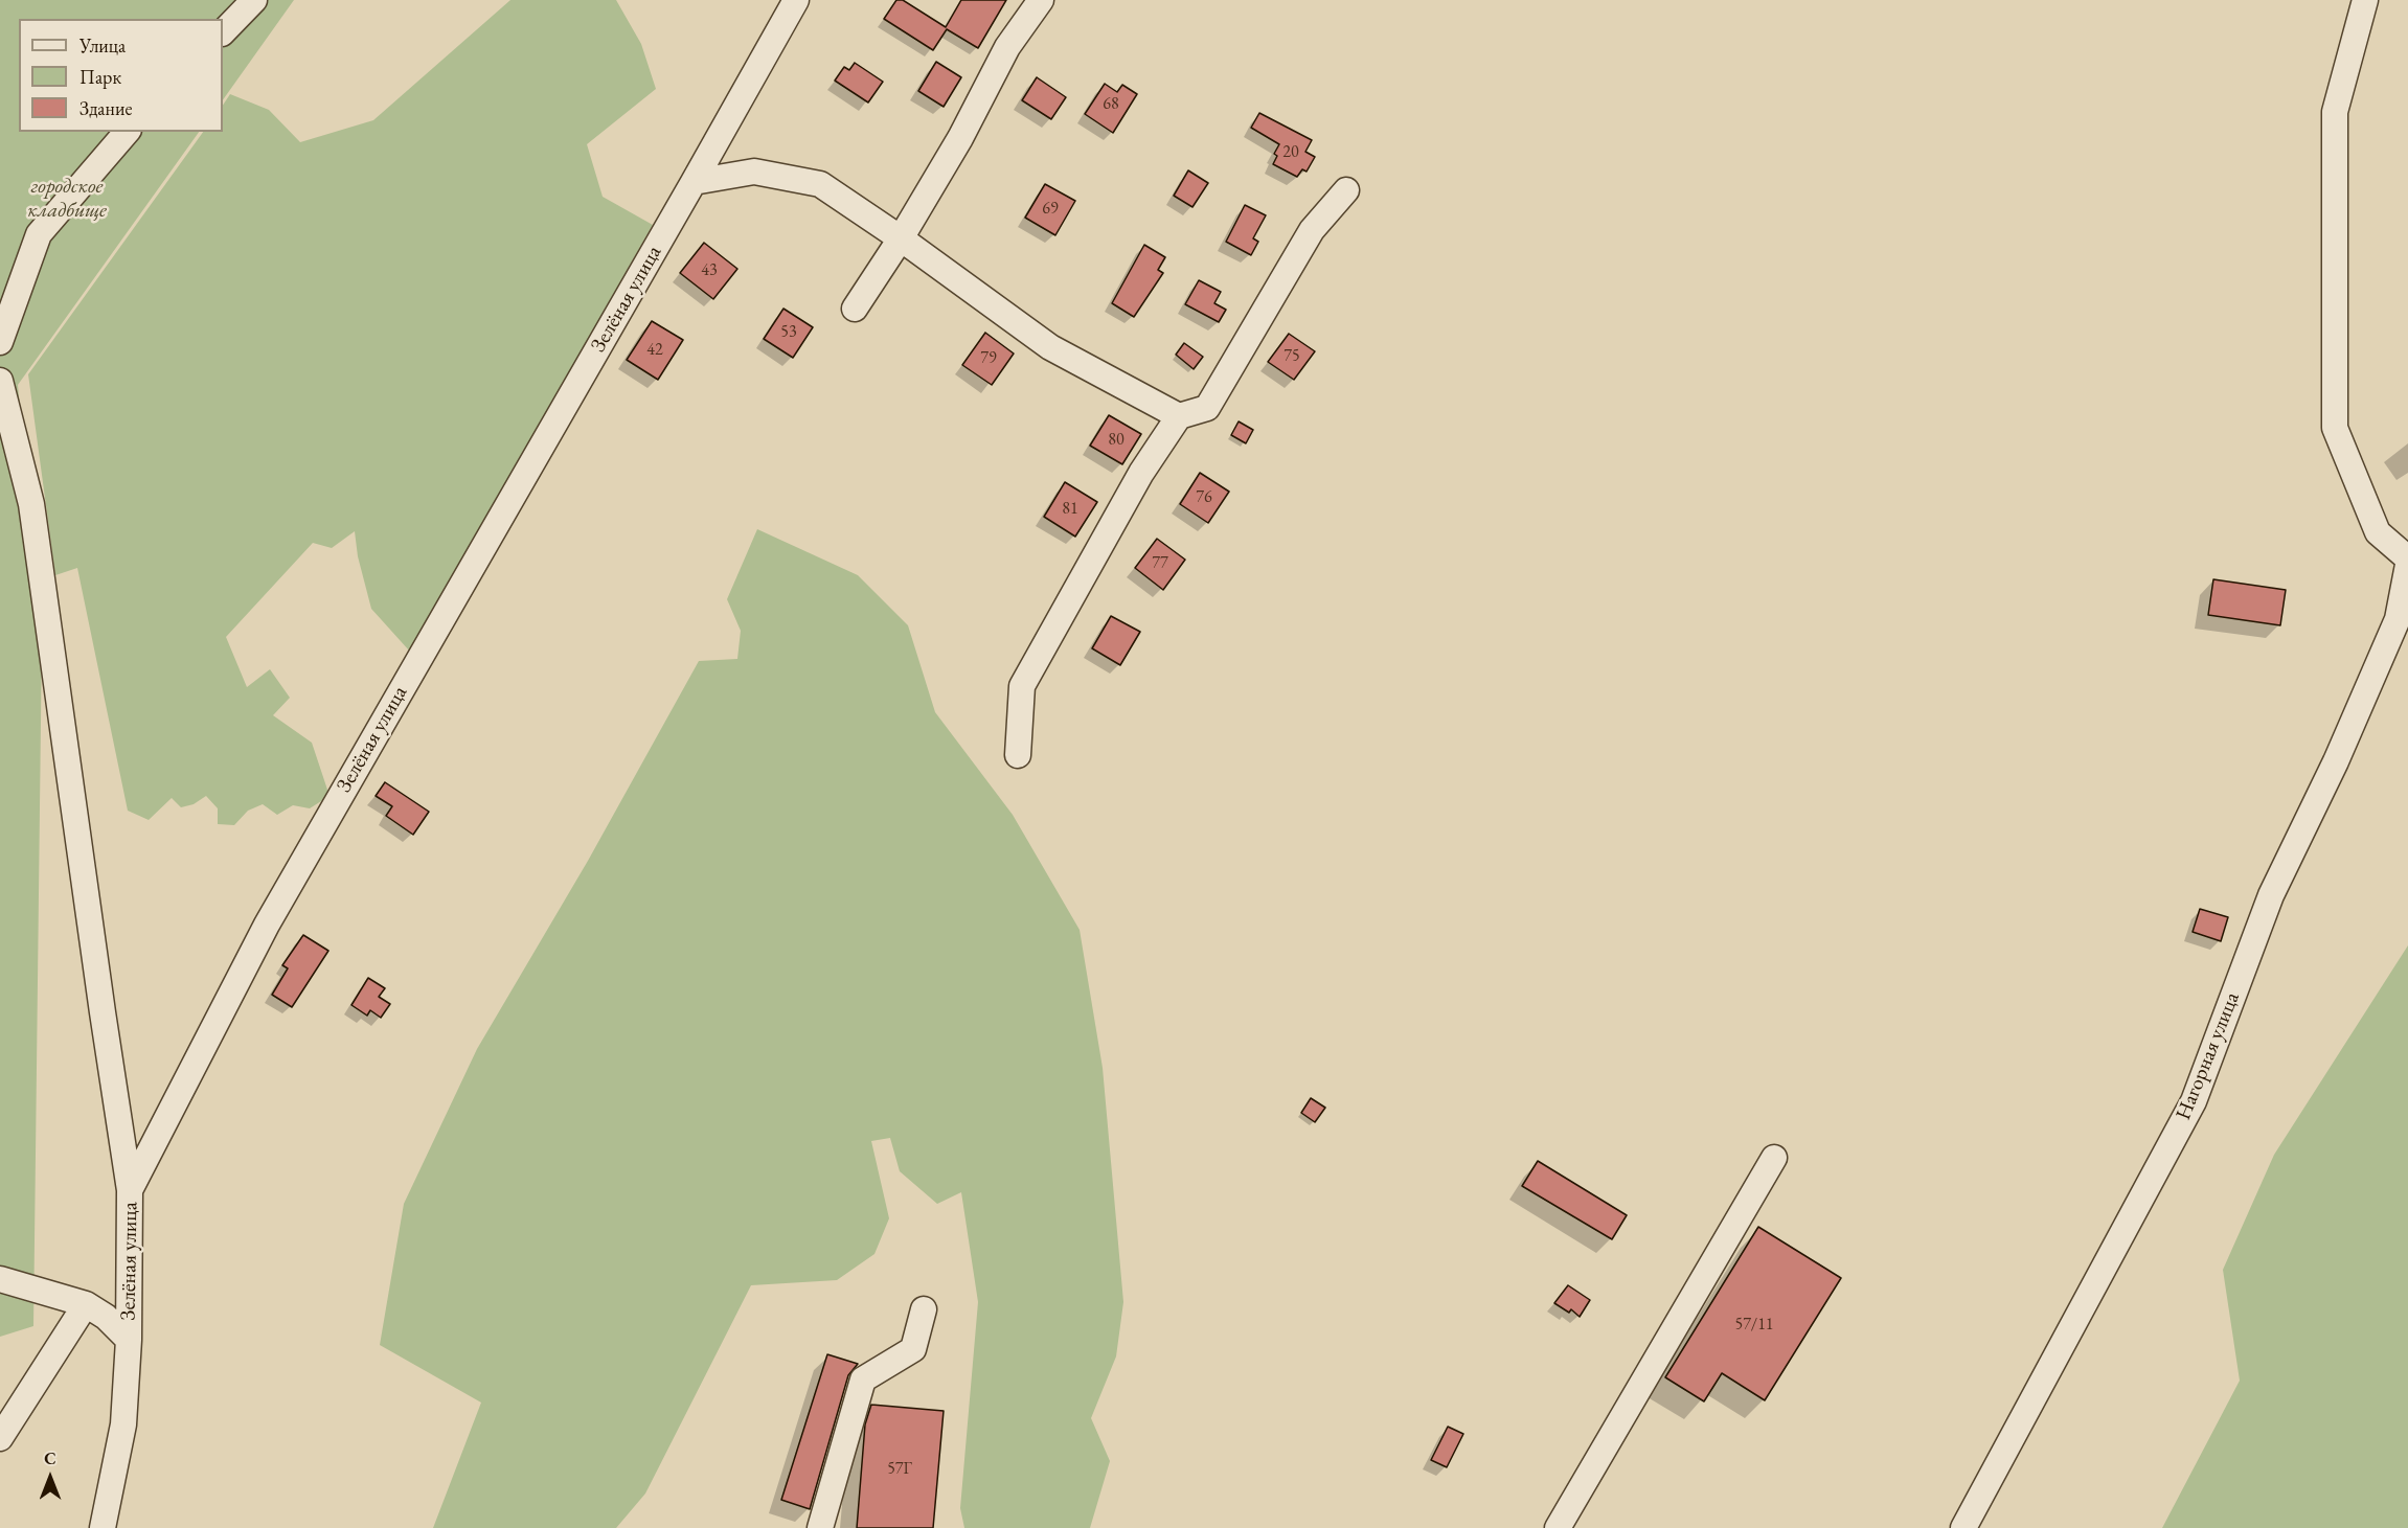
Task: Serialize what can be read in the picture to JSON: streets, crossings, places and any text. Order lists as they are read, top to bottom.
{
  "streets": {
    "street": ["Зелёная улица", "Нагорная улица"]
  },
  "parks": ["городское кладбище"],
  "house_numbers": [
    "68",
    "20",
    "69",
    "43",
    "53",
    "42",
    "75",
    "79",
    "80",
    "76",
    "81",
    "77",
    "57/11",
    "57Г"
  ],
  "legend": ["Улица", "Парк", "Здание"],
  "north": "top"
}
